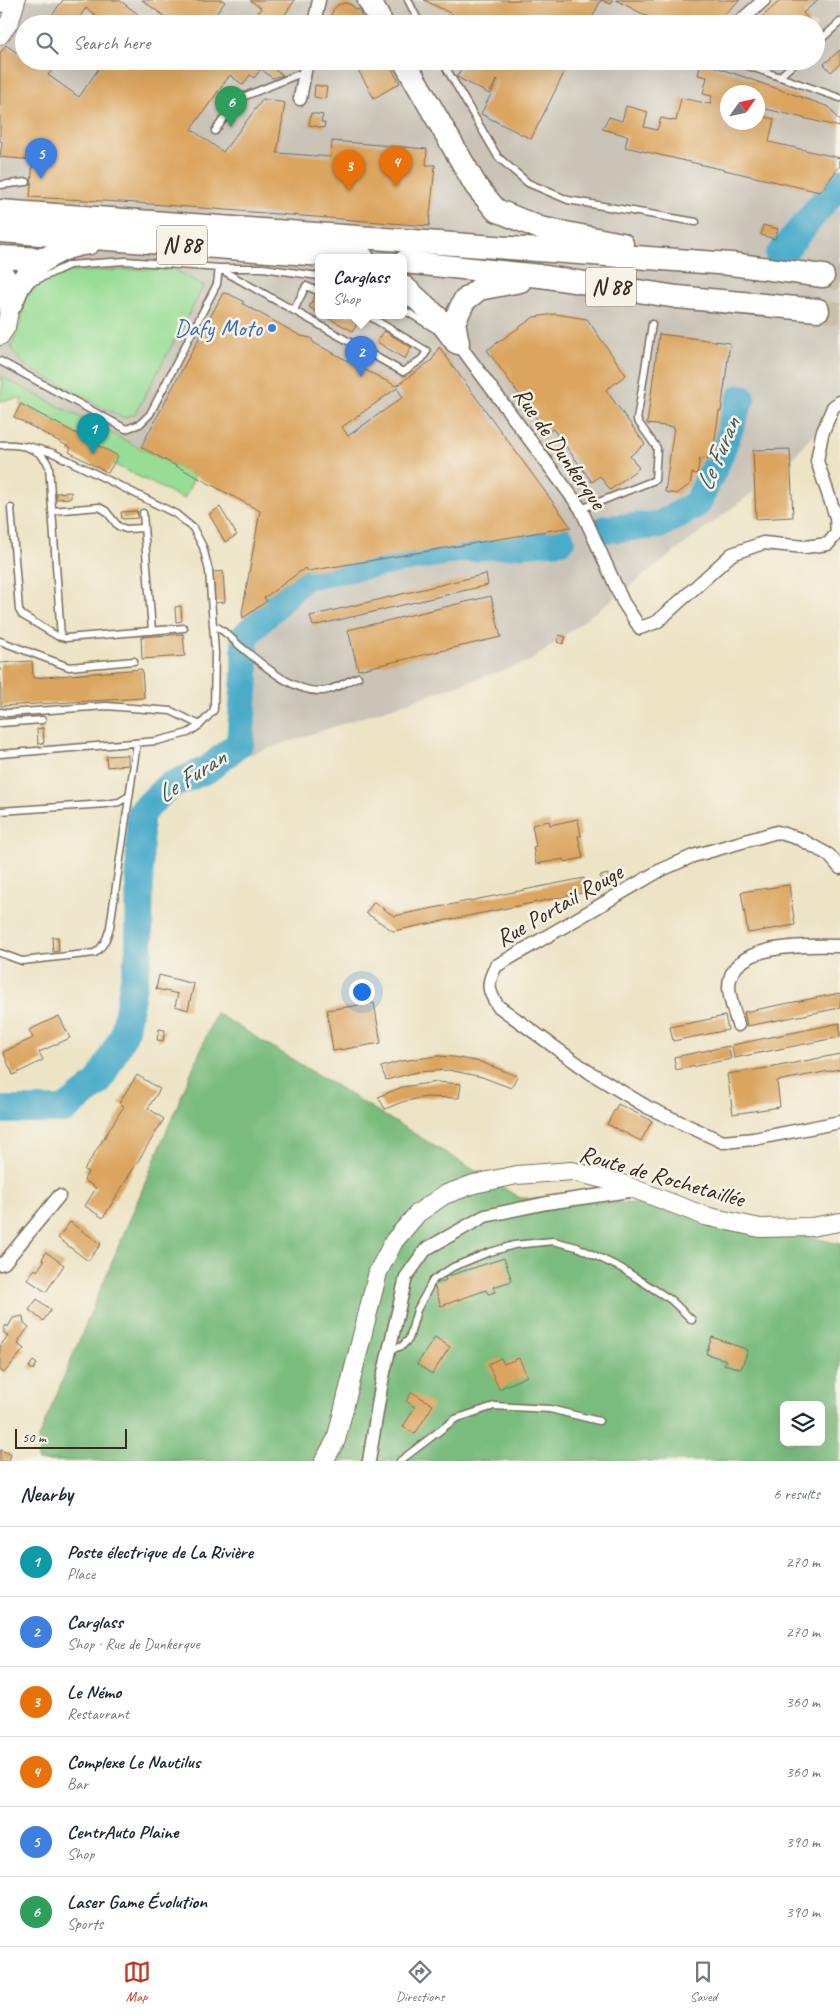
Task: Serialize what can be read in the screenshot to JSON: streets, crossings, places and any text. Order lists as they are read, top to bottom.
{
  "streets": {
    "highway": ["N 88"],
    "main road": ["Route de Rochetaillée"],
    "street": ["Rue de Dunkerque", "Rue Portail Rouge"]
  },
  "water": ["Le Furan"],
  "places": ["Dafy Moto"],
  "scale_bar": "50 m",
  "north": "top right",
  "page": {
    "search": "Search here",
    "pins": [
      "6",
      "5",
      "4",
      "3",
      "2",
      "1"
    ],
    "popup": ["Carglass", "Shop"],
    "scale": "50 m",
    "heading": ["Nearby", "6 results"],
    "list": [
      {
        "mark": "1",
        "name": "Poste électrique de La Rivière",
        "note": "Place",
        "value": "270 m"
      },
      {
        "mark": "2",
        "name": "Carglass",
        "note": "Shop · Rue de Dunkerque",
        "value": "270 m"
      },
      {
        "mark": "3",
        "name": "Le Némo",
        "note": "Restaurant",
        "value": "360 m"
      },
      {
        "mark": "4",
        "name": "Complexe Le Nautilus",
        "note": "Bar",
        "value": "360 m"
      },
      {
        "mark": "5",
        "name": "CentrAuto Plaine",
        "note": "Shop",
        "value": "390 m"
      },
      {
        "mark": "6",
        "name": "Laser Game Évolution",
        "note": "Sports",
        "value": "390 m"
      }
    ],
    "nav": ["Map", "Directions", "Saved"]
  }
}
